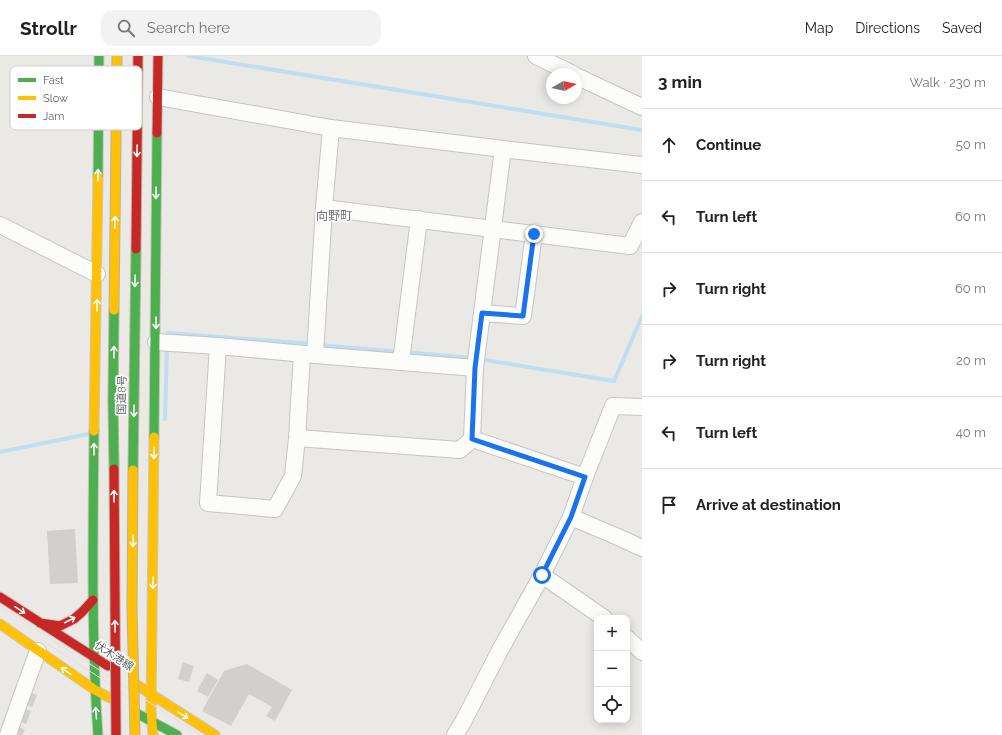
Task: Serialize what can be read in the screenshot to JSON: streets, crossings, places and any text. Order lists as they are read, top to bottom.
{
  "streets": {
    "main road": ["国道8号", "伏木港線"]
  },
  "districts": ["向野町"],
  "legend": ["Fast", "Slow", "Jam"],
  "north": "right",
  "page": {
    "header": "Strollr",
    "search": "Search here",
    "nav": ["Map", "Directions", "Saved"],
    "heading": ["3 min", "Walk · 230 m"],
    "list": [
      ["Continue", "50 m"],
      ["Turn left", "60 m"],
      ["Turn right", "60 m"],
      ["Turn right", "20 m"],
      ["Turn left", "40 m"],
      "Arrive at destination"
    ],
    "map_buttons": ["+", "−"]
  }
}
